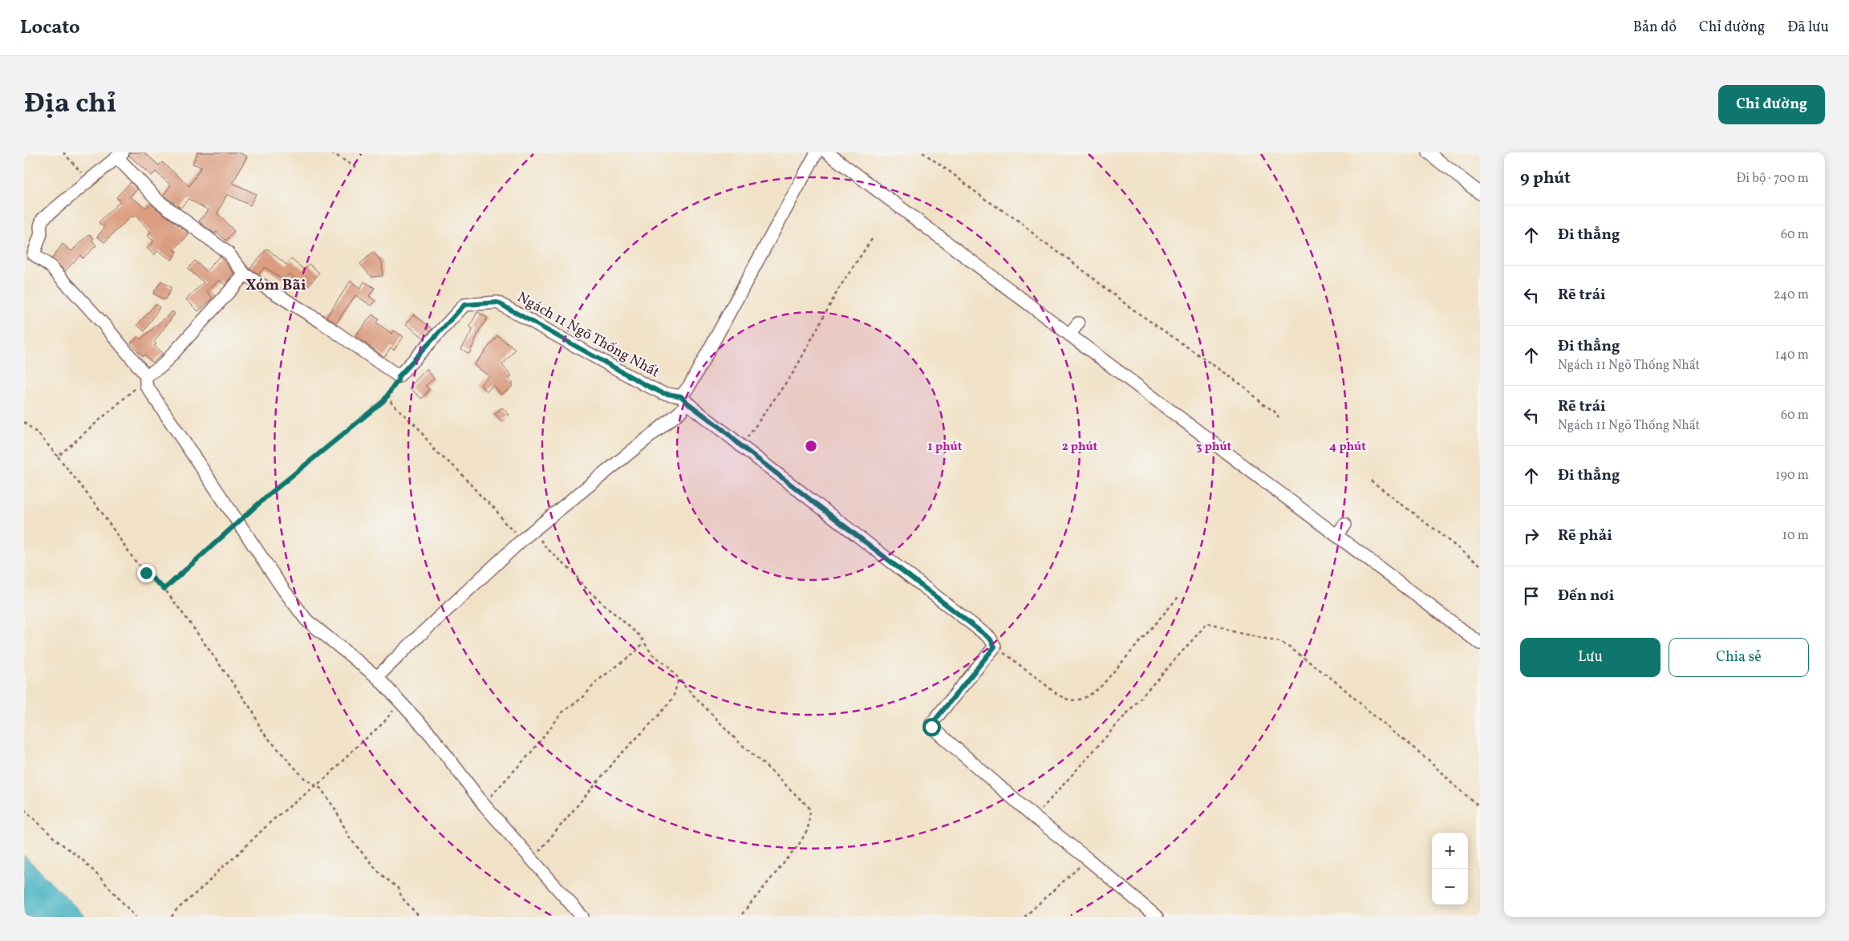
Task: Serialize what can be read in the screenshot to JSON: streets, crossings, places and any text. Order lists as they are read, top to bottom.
{
  "streets": {
    "street": ["Ngách 11 Ngõ Thống Nhất"]
  },
  "districts": ["Xóm Bãi"],
  "page": {
    "header": "Locato",
    "nav": ["Bản đồ", "Chỉ đường", "Đã lưu"],
    "title": "Địa chỉ",
    "buttons": [
      "Chỉ đường",
      ["Lưu", "Chia sẻ"]
    ],
    "heading": ["9 phút", "Đi bộ · 700 m"],
    "list": [
      ["Đi thẳng", "60 m"],
      ["Rẽ trái", "240 m"],
      ["Đi thẳng", "Ngách 11 Ngõ Thống Nhất", "140 m"],
      ["Rẽ trái", "Ngách 11 Ngõ Thống Nhất", "60 m"],
      ["Đi thẳng", "190 m"],
      ["Rẽ phải", "10 m"],
      "Đến nơi"
    ],
    "map_buttons": ["+", "−"]
  },
  "rings": [
    "1 phút",
    "2 phút",
    "3 phút",
    "4 phút"
  ]
}
